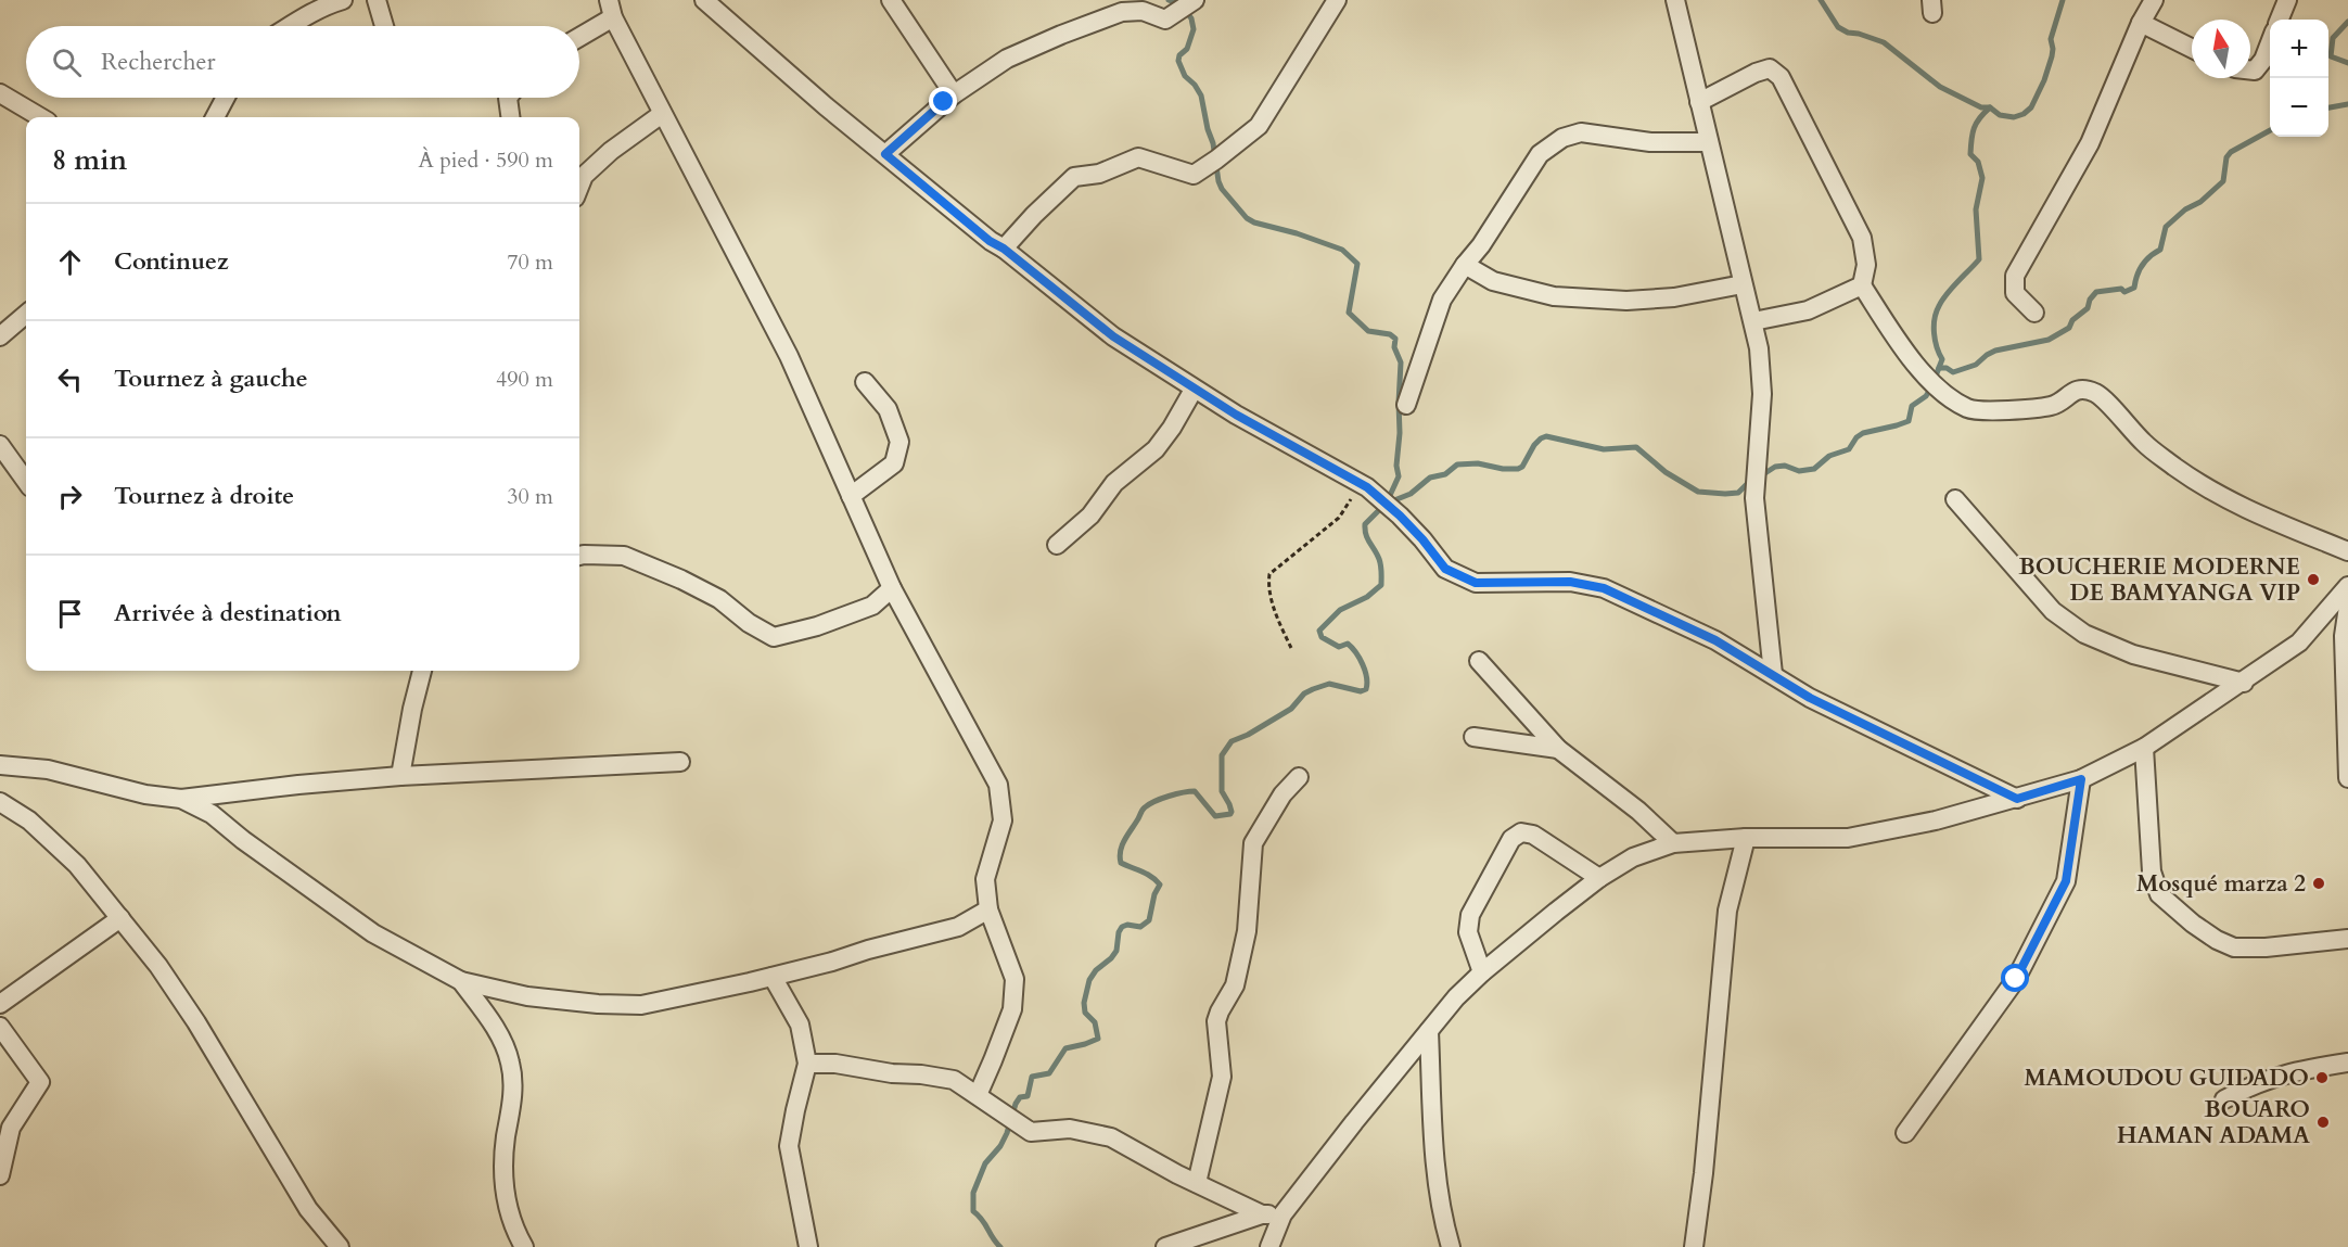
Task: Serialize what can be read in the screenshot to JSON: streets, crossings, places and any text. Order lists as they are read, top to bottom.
{
  "places": [
    "BOUCHERIE MODERNE DE BAMYANGA VIP",
    "Mosqué marza 2",
    "MAMOUDOU GUIDADO",
    "BOUARO HAMAN ADAMA"
  ],
  "north": "top",
  "page": {
    "map_buttons": ["+", "−"],
    "search": "Rechercher",
    "heading": ["8 min", "À pied · 590 m"],
    "list": [
      ["Continuez", "70 m"],
      ["Tournez à gauche", "490 m"],
      ["Tournez à droite", "30 m"],
      "Arrivée à destination"
    ]
  }
}
